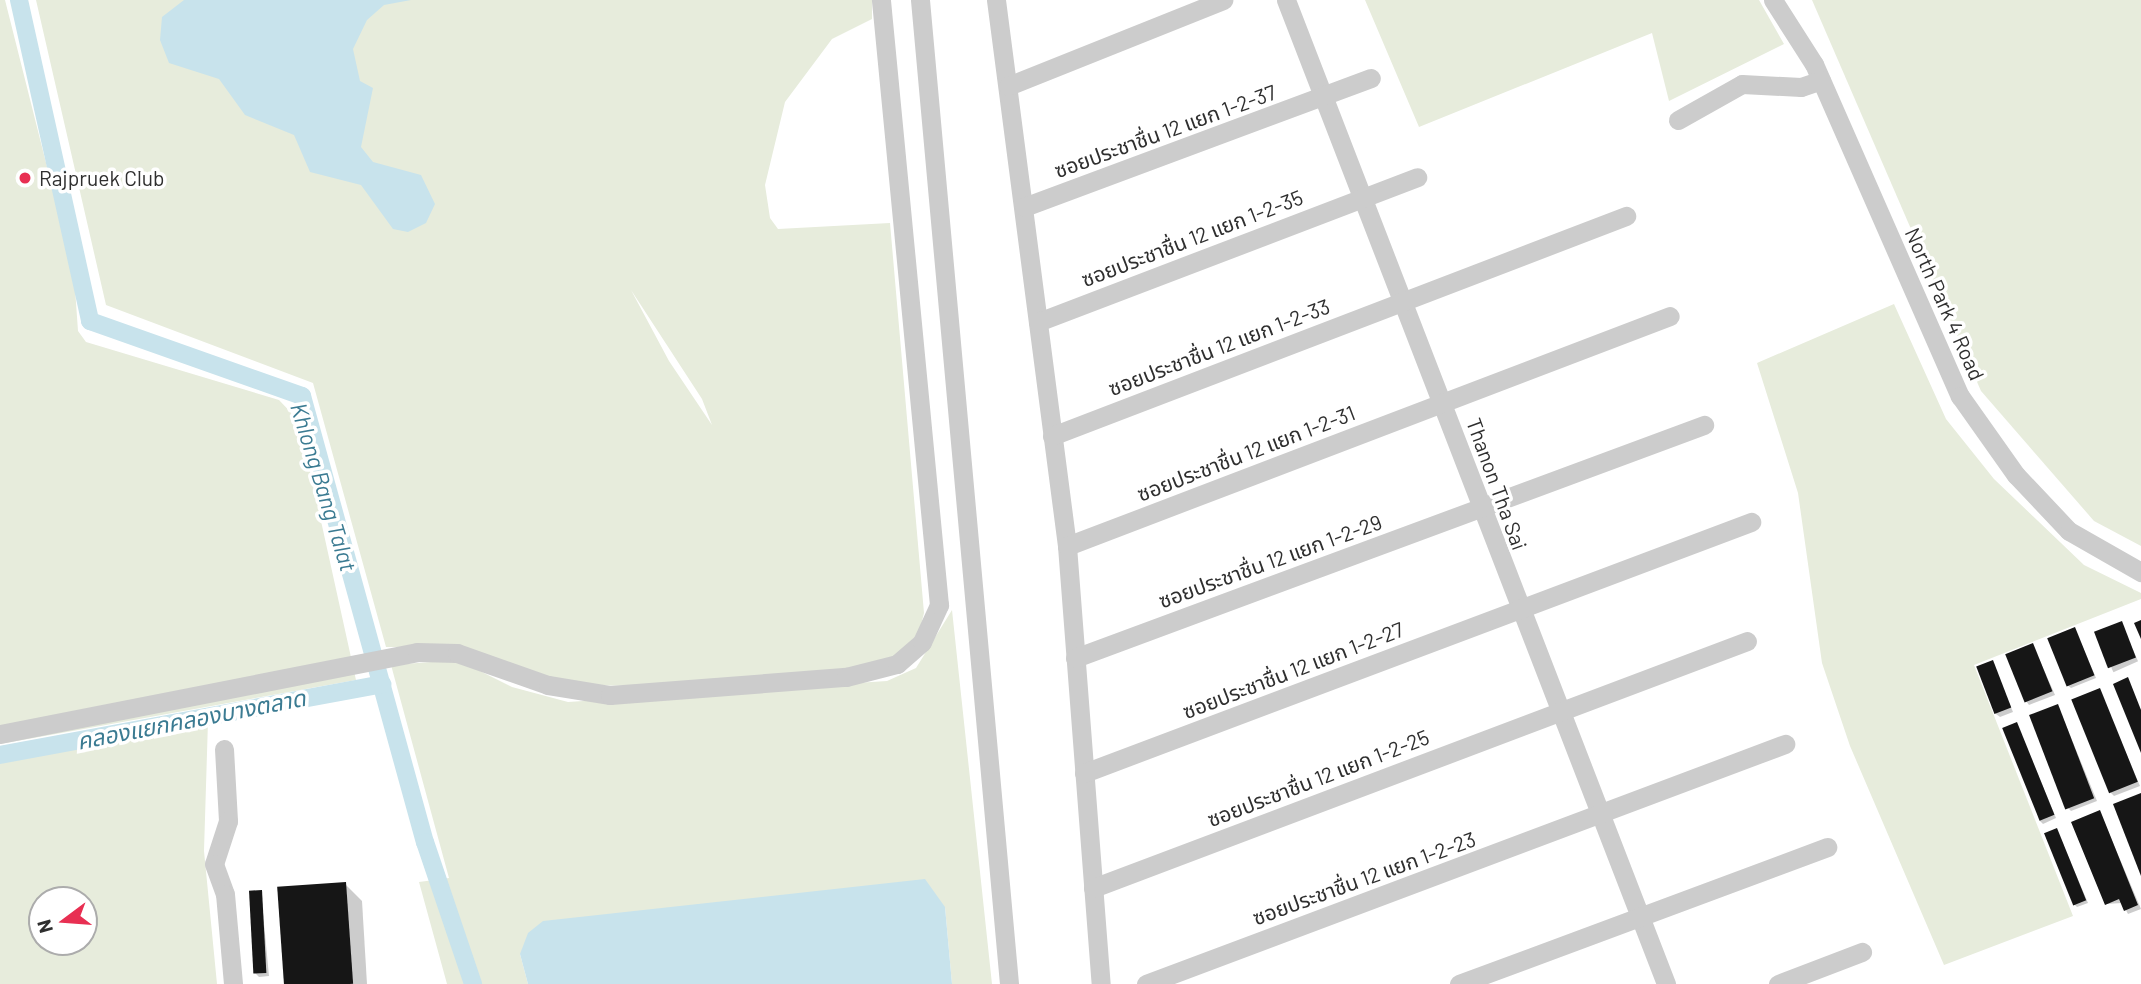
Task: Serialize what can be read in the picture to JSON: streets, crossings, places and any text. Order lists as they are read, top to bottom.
{
  "streets": {
    "street": [
      "ซอยประชาชื่น 12 แยก 1-2-37",
      "ซอยประชาชื่น 12 แยก 1-2-35",
      "North Park 4 Road",
      "ซอยประชาชื่น 12 แยก 1-2-33",
      "ซอยประชาชื่น 12 แยก 1-2-31",
      "Thanon Tha Sai",
      "ซอยประชาชื่น 12 แยก 1-2-29",
      "ซอยประชาชื่น 12 แยก 1-2-27",
      "ซอยประชาชื่น 12 แยก 1-2-25",
      "ซอยประชาชื่น 12 แยก 1-2-23"
    ]
  },
  "crossings": [
    ["ซอยประชาชื่น 12 แยก 1-2-37", "Thanon Tha Sai"],
    ["ซอยประชาชื่น 12 แยก 1-2-35", "Thanon Tha Sai"],
    ["ซอยประชาชื่น 12 แยก 1-2-33", "Thanon Tha Sai"],
    ["ซอยประชาชื่น 12 แยก 1-2-31", "Thanon Tha Sai"],
    ["Thanon Tha Sai", "ซอยประชาชื่น 12 แยก 1-2-29"],
    ["Thanon Tha Sai", "ซอยประชาชื่น 12 แยก 1-2-27"],
    ["Thanon Tha Sai", "ซอยประชาชื่น 12 แยก 1-2-25"],
    ["Thanon Tha Sai", "ซอยประชาชื่น 12 แยก 1-2-23"]
  ],
  "water": ["Khlong Bang Talat", "คลองแยกคลองบางตลาด"],
  "places": ["Rajpruek Club"],
  "north": "left"
}
